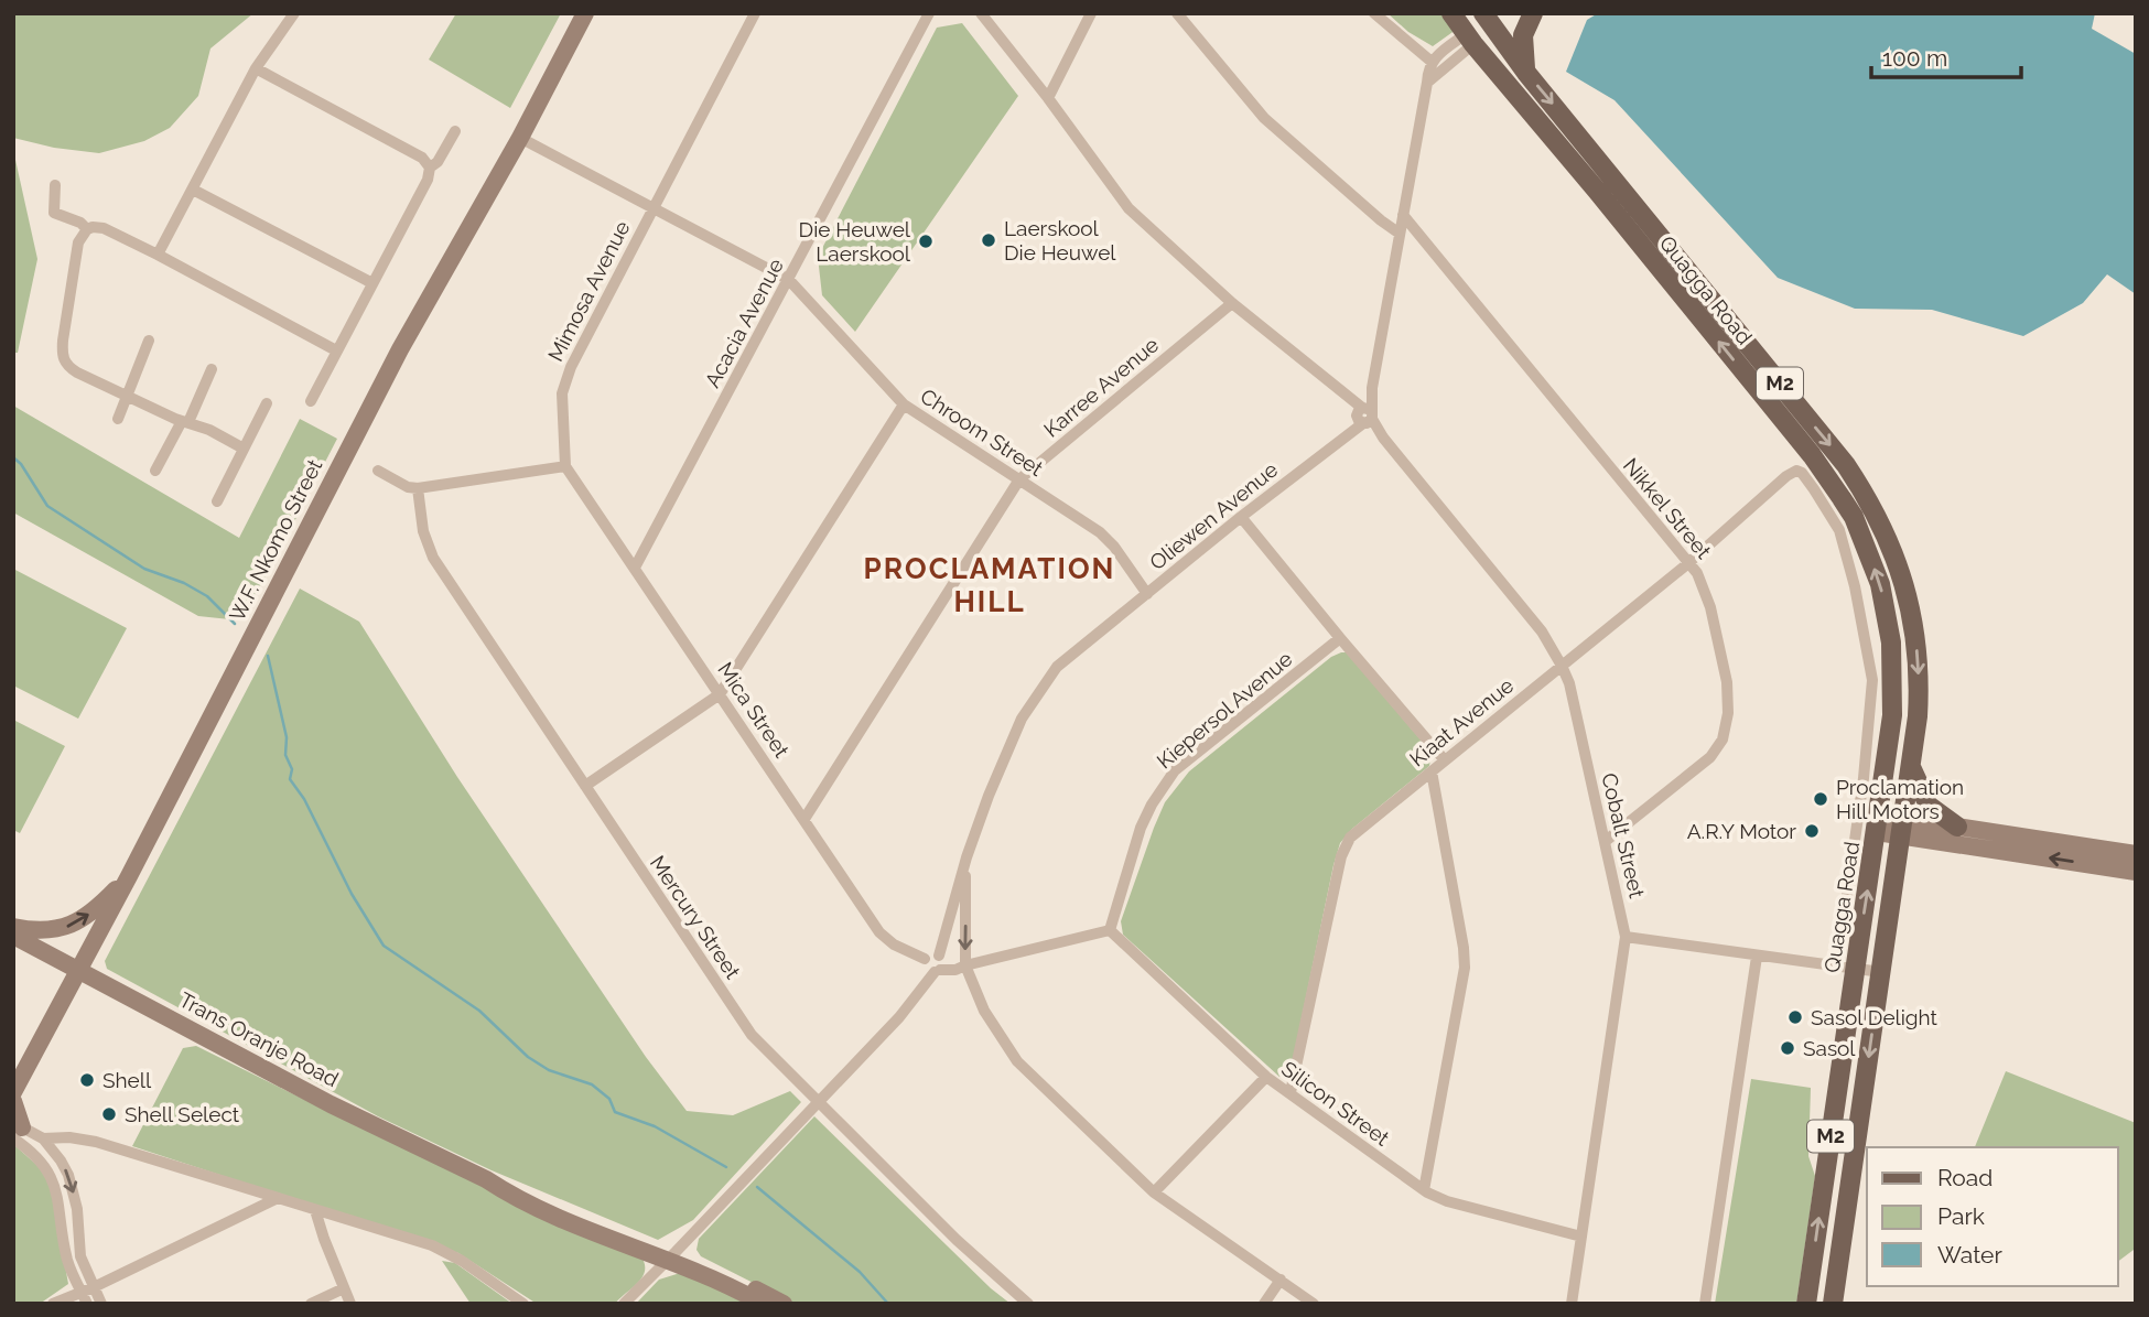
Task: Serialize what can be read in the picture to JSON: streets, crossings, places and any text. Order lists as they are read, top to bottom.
{
  "streets": {
    "main road": [
      "Quagga Road",
      "M2",
      "W.F. Nkomo Street",
      "Trans Oranje Road"
    ],
    "street": [
      "Mimosa Avenue",
      "Acacia Avenue",
      "Karree Avenue",
      "Chroom Street",
      "Nikkel Street",
      "Oliewen Avenue",
      "Mica Street",
      "Kiepersol Avenue",
      "Kiaat Avenue",
      "Cobalt Street",
      "Mercury Street",
      "Silicon Street"
    ]
  },
  "crossings": [
    ["Quagga Road", "Kiaat Avenue"],
    ["Mimosa Avenue", "Chroom Street"],
    ["Mimosa Avenue", "Mica Street"],
    ["Acacia Avenue", "Chroom Street"],
    ["Acacia Avenue", "Mica Street"],
    ["Karree Avenue", "Chroom Street"],
    ["Karree Avenue", "Mica Street"],
    ["Karree Avenue", "Cobalt Street"],
    ["Chroom Street", "Oliewen Avenue"],
    ["Chroom Street", "W.F. Nkomo Street"],
    ["Nikkel Street", "Kiaat Avenue"],
    ["Nikkel Street", "Cobalt Street"],
    ["Oliewen Avenue", "Mica Street"],
    ["Oliewen Avenue", "Cobalt Street"],
    ["Oliewen Avenue", "Mercury Street"],
    ["Oliewen Avenue", "Trans Oranje Road"],
    ["W.F. Nkomo Street", "Trans Oranje Road"],
    ["Kiepersol Avenue", "Silicon Street"],
    ["Kiaat Avenue", "Cobalt Street"],
    ["Kiaat Avenue", "Silicon Street"],
    ["Cobalt Street", "Silicon Street"]
  ],
  "districts": ["PROCLAMATION HILL"],
  "places": [
    "Laerskool Die Heuwel",
    "Die Heuwel Laerskool",
    "Proclamation Hill Motors",
    "A.R.Y Motor",
    "Sasol Delight",
    "Sasol",
    "Shell",
    "Shell Select"
  ],
  "legend": ["Road", "Park", "Water"],
  "scale_bar": "100 m"
}
